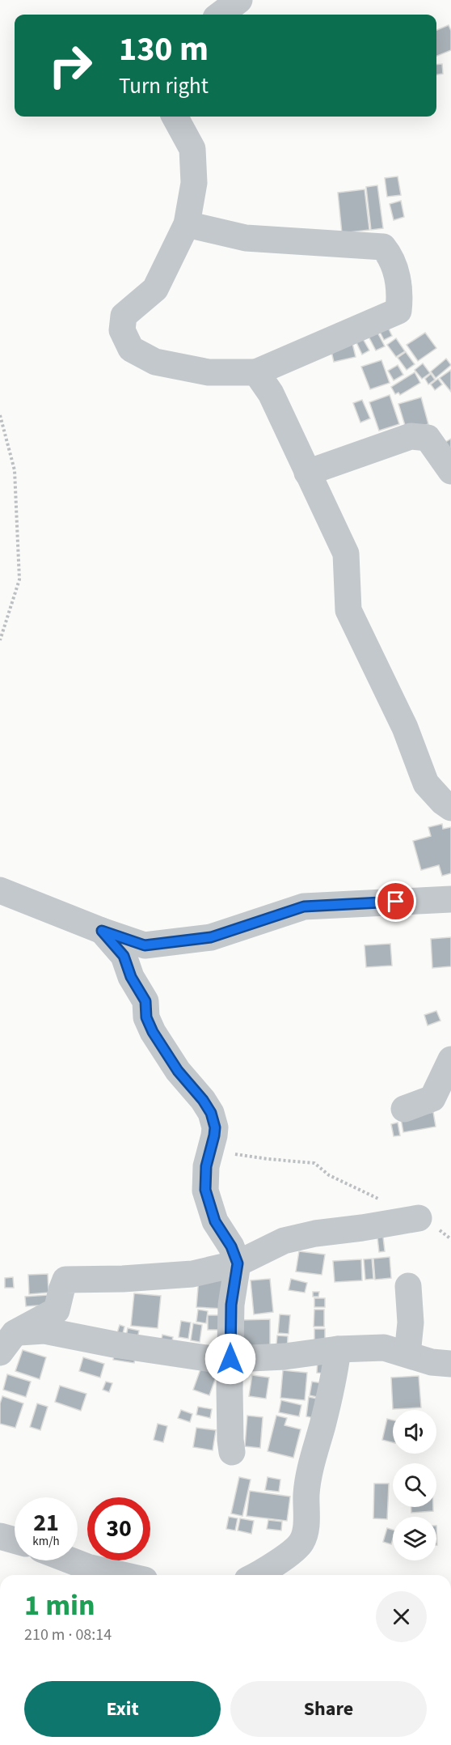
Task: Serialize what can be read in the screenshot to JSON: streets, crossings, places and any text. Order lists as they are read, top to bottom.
{
  "page": {
    "turn": ["130 m", "Turn right"],
    "speed": "21 km/h",
    "limit": "30",
    "heading": ["1 min", "210 m · 08:14"],
    "buttons": ["Exit", "Share"]
  }
}
